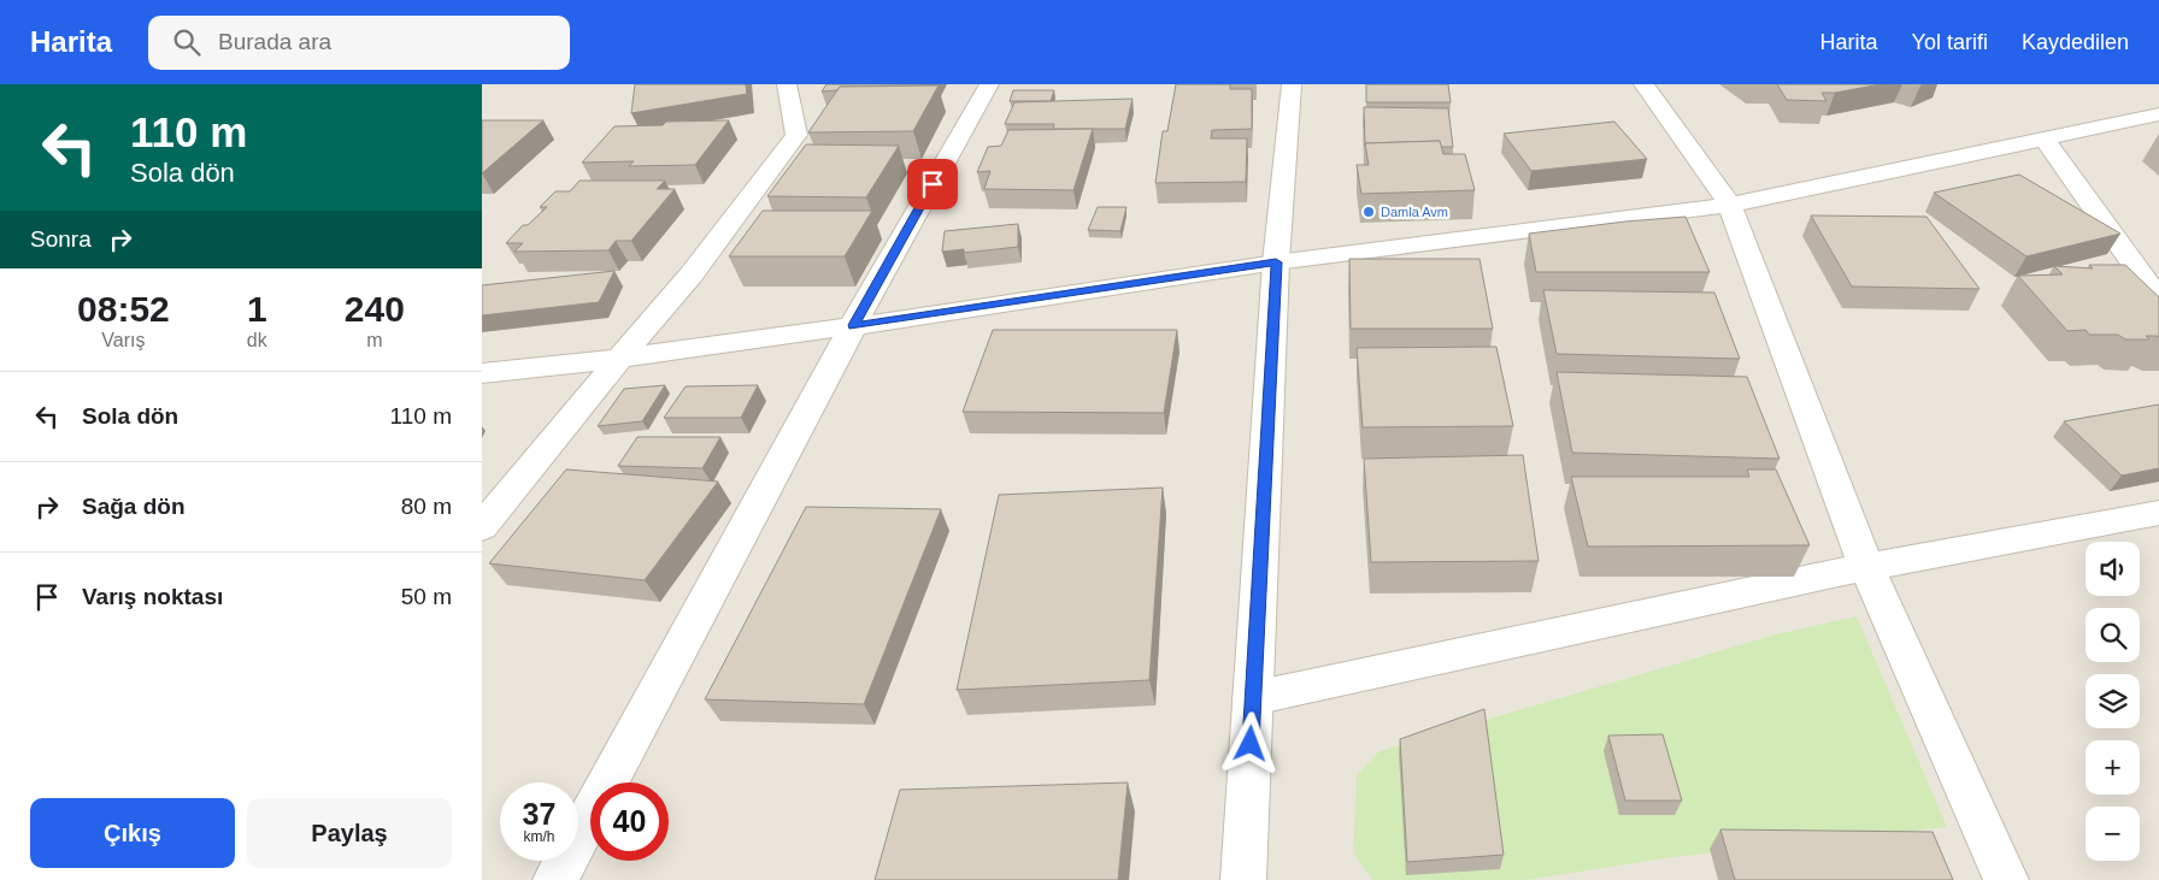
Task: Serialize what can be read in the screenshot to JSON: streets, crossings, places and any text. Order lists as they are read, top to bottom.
{
  "places": ["Damla Avm"],
  "page": {
    "header": "Harita",
    "search": "Burada ara",
    "nav": ["Harita", "Yol tarifi", "Kaydedilen"],
    "turn": ["110 m", "Sola dön"],
    "then": "Sonra",
    "eta": [
      "08:52",
      "Varış",
      "1",
      "dk",
      "240",
      "m"
    ],
    "list": [
      {
        "name": "Sola dön",
        "value": "110 m"
      },
      {
        "name": "Sağa dön",
        "value": "80 m"
      },
      {
        "name": "Varış noktası",
        "value": "50 m"
      }
    ],
    "map_buttons": ["+", "−"],
    "speed": "37 km/h",
    "limit": "40",
    "buttons": ["Çıkış", "Paylaş"]
  }
}
